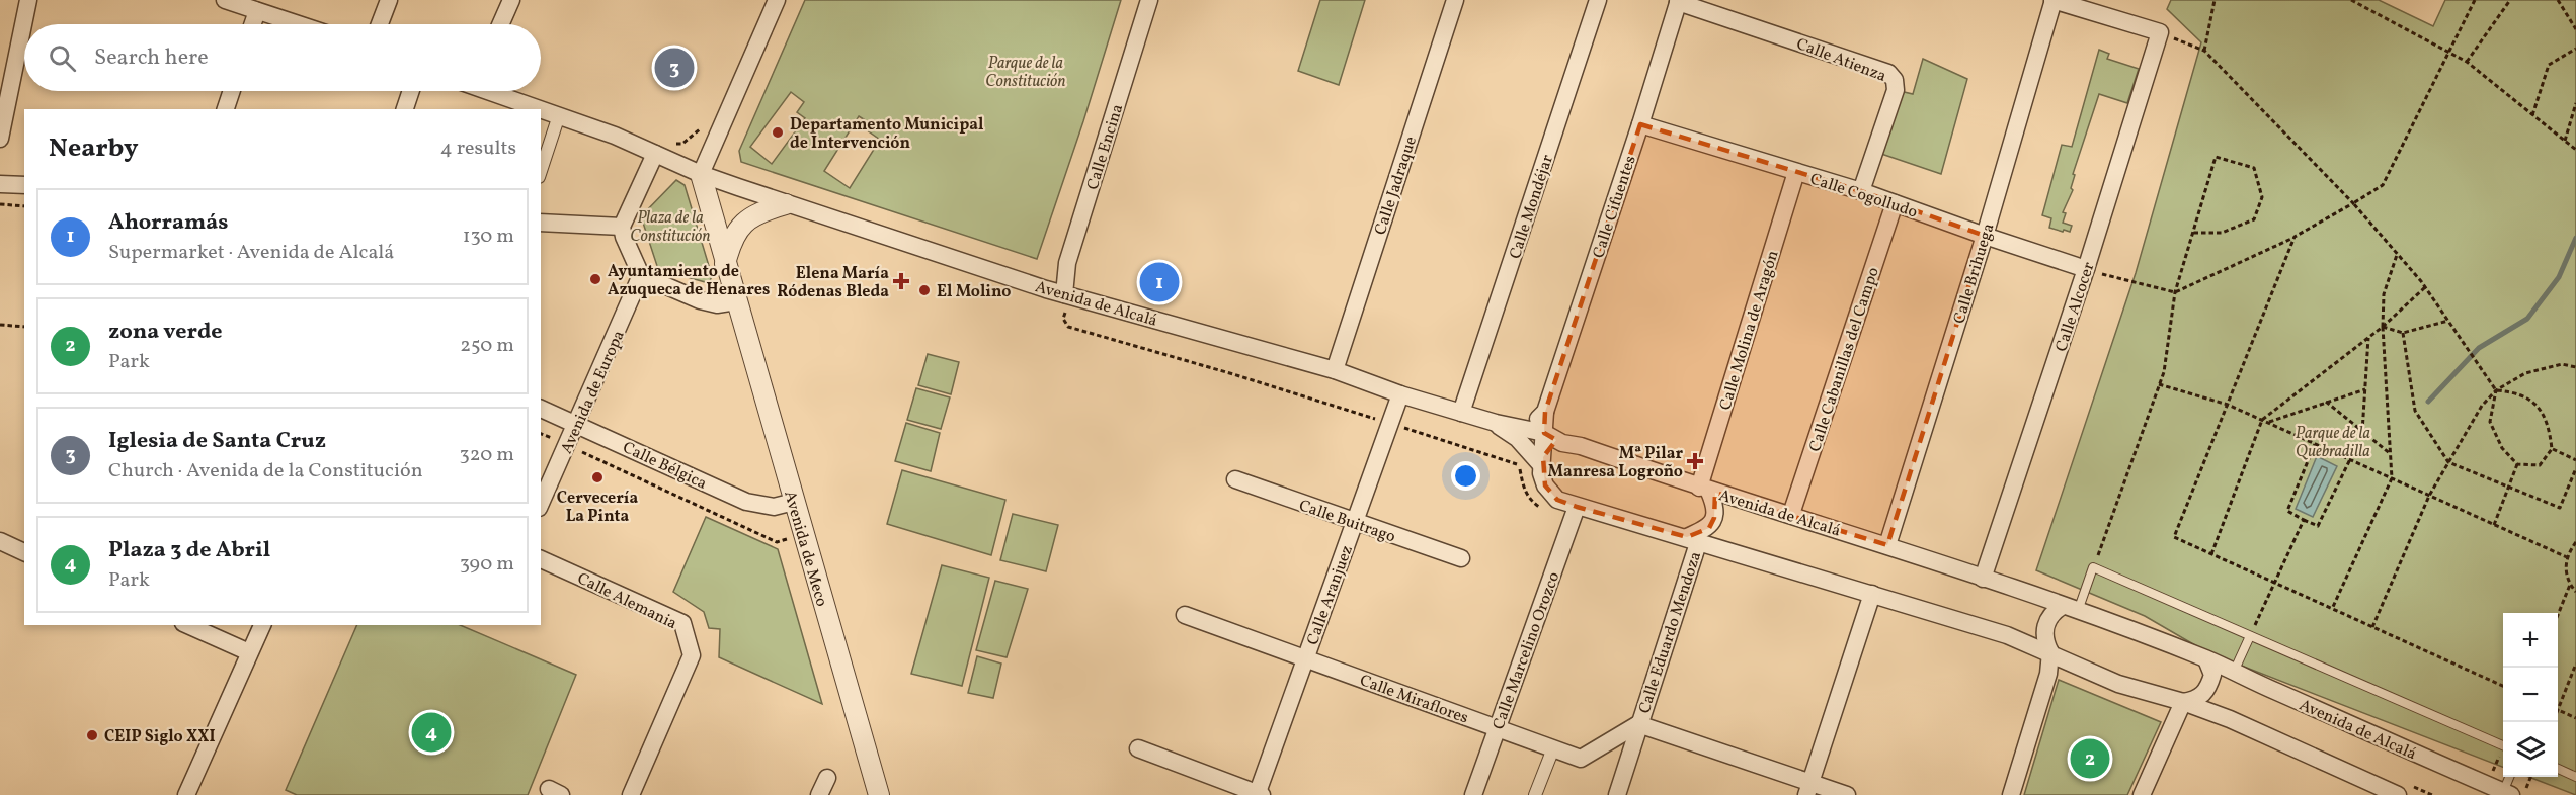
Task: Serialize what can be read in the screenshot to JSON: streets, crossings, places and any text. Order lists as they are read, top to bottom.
{
  "streets": {
    "street": [
      "Calle Atienza",
      "Calle Encina",
      "Calle Jadraque",
      "Calle Cogolludo",
      "Calle Mondéjar",
      "Calle Cifuentes",
      "Calle Brihuega",
      "Avenida de Alcalá",
      "Calle Alcocer",
      "Calle Molina de Aragón",
      "Calle Cabanillas del Campo",
      "Avenida de Europa",
      "Calle Bélgica",
      "Calle Buitrago",
      "Avenida de Meco",
      "Calle Aranjuez",
      "Calle Alemania",
      "Calle Eduardo Mendoza",
      "Calle Marcelino Orozco",
      "Calle Miraflores"
    ]
  },
  "crossings": [
    ["Calle Atienza", "Calle Cogolludo"],
    ["Calle Atienza", "Calle Cifuentes"],
    ["Calle Encina", "Avenida de Alcalá"],
    ["Calle Jadraque", "Avenida de Alcalá"],
    ["Calle Cogolludo", "Calle Cifuentes"],
    ["Calle Cogolludo", "Calle Brihuega"],
    ["Calle Cogolludo", "Calle Alcocer"],
    ["Calle Cogolludo", "Calle Molina de Aragón"],
    ["Calle Cogolludo", "Calle Cabanillas del Campo"],
    ["Calle Mondéjar", "Avenida de Alcalá"],
    ["Calle Cifuentes", "Avenida de Alcalá"],
    ["Calle Brihuega", "Avenida de Alcalá"],
    ["Avenida de Alcalá", "Calle Alcocer"],
    ["Avenida de Alcalá", "Calle Molina de Aragón"],
    ["Avenida de Alcalá", "Calle Cabanillas del Campo"],
    ["Avenida de Alcalá", "Avenida de Meco"],
    ["Avenida de Alcalá", "Calle Aranjuez"],
    ["Avenida de Alcalá", "Calle Eduardo Mendoza"],
    ["Avenida de Alcalá", "Calle Marcelino Orozco"],
    ["Avenida de Europa", "Calle Bélgica"],
    ["Calle Bélgica", "Avenida de Meco"],
    ["Calle Buitrago", "Calle Aranjuez"],
    ["Calle Aranjuez", "Calle Miraflores"],
    ["Calle Eduardo Mendoza", "Calle Miraflores"],
    ["Calle Marcelino Orozco", "Calle Miraflores"]
  ],
  "parks": ["Parque de la Constitución", "Plaza de la Constitución", "Parque de la Quebradilla"],
  "places": {
    "other": [
      "Departamento Municipal de Intervención",
      "Ayuntamiento de Azuqueca de Henares",
      "El Molino",
      "Cervecería La Pinta",
      "CEIP Siglo XXI"
    ],
    "health": ["Elena María Ródenas Bleda", "Mª Pilar Manresa Logroño"]
  },
  "page": {
    "search": "Search here",
    "pins": [
      "3",
      "1",
      "4",
      "2"
    ],
    "heading": ["Nearby", "4 results"],
    "list": [
      {
        "mark": "1",
        "name": "Ahorramás",
        "note": "Supermarket · Avenida de Alcalá",
        "value": "130 m"
      },
      {
        "mark": "2",
        "name": "zona verde",
        "note": "Park",
        "value": "250 m"
      },
      {
        "mark": "3",
        "name": "Iglesia de Santa Cruz",
        "note": "Church · Avenida de la Constitución",
        "value": "320 m"
      },
      {
        "mark": "4",
        "name": "Plaza 3 de Abril",
        "note": "Park",
        "value": "390 m"
      }
    ],
    "map_buttons": ["+", "−"]
  }
}
